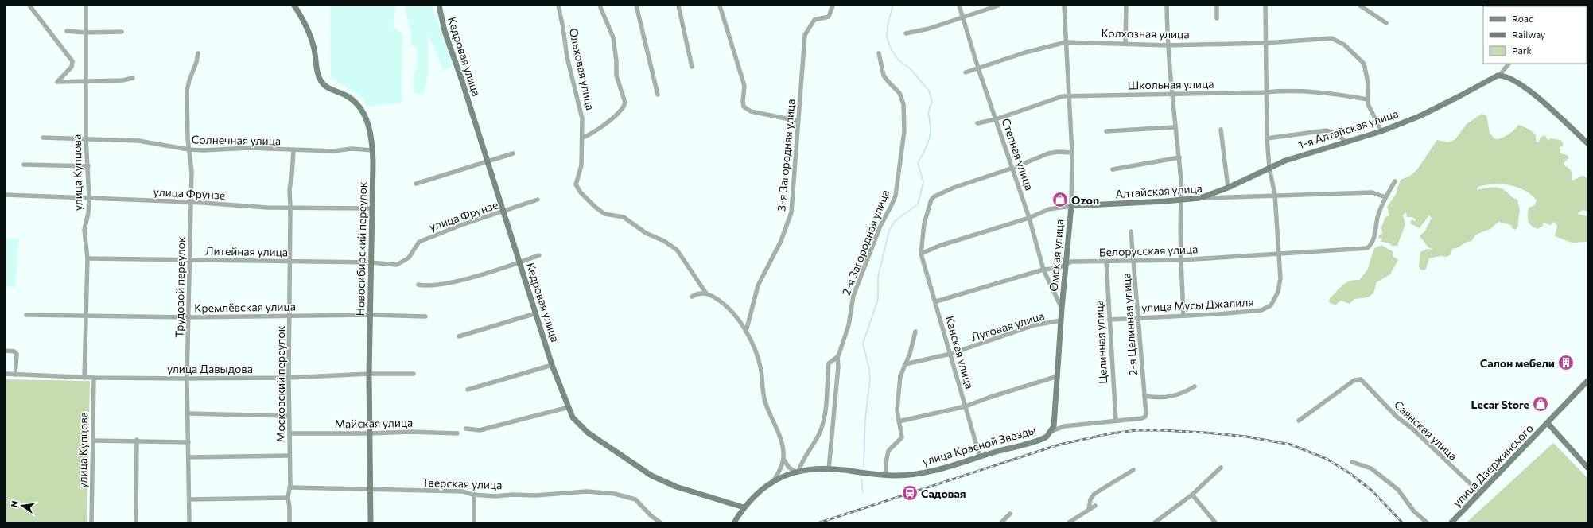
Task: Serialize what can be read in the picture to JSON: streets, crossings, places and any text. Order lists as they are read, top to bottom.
{
  "streets": {
    "street": [
      "Колхозная улица",
      "Кедровая улица",
      "Ольховая улица",
      "Школьная улица",
      "1-я Алтайская улица",
      "Солнечная улица",
      "Степная улица",
      "3-я Загородняя улица",
      "улица Купцова",
      "Алтайская улица",
      "улица Фрунзе",
      "2-я Загородная улица",
      "Новосибирский переулок",
      "Белорусская улица",
      "Литейная улица",
      "Омская улица",
      "Трудовой переулок",
      "улица Мусы Джалиля",
      "Кремлёвская улица",
      "2-я Целинная улица",
      "Луговая улица",
      "Целинная улица",
      "Канская улица",
      "улица Давыдова",
      "Московский переулок",
      "Майская улица",
      "Саянская улица",
      "улица Красной Звезды",
      "улица Дзержинского",
      "Тверская улица"
    ]
  },
  "crossings": [
    ["Колхозная улица", "Школьная улица"],
    ["Колхозная улица", "Степная улица"],
    ["Колхозная улица", "Омская улица"],
    ["Кедровая улица", "улица Фрунзе"],
    ["Школьная улица", "Степная улица"],
    ["Школьная улица", "Омская улица"],
    ["1-я Алтайская улица", "Алтайская улица"],
    ["Солнечная улица", "улица Купцова"],
    ["Солнечная улица", "Новосибирский переулок"],
    ["Солнечная улица", "Трудовой переулок"],
    ["Солнечная улица", "Московский переулок"],
    ["Степная улица", "Алтайская улица"],
    ["Степная улица", "Белорусская улица"],
    ["Степная улица", "Омская улица"],
    ["улица Купцова", "улица Фрунзе"],
    ["улица Купцова", "Литейная улица"],
    ["улица Купцова", "Кремлёвская улица"],
    ["улица Купцова", "улица Давыдова"],
    ["Алтайская улица", "Белорусская улица"],
    ["Алтайская улица", "Омская улица"],
    ["Алтайская улица", "Канская улица"],
    ["улица Фрунзе", "Новосибирский переулок"],
    ["улица Фрунзе", "Литейная улица"],
    ["улица Фрунзе", "Трудовой переулок"],
    ["улица Фрунзе", "Московский переулок"],
    ["2-я Загородная улица", "улица Красной Звезды"],
    ["Новосибирский переулок", "Литейная улица"],
    ["Новосибирский переулок", "Кремлёвская улица"],
    ["Новосибирский переулок", "улица Давыдова"],
    ["Новосибирский переулок", "Майская улица"],
    ["Новосибирский переулок", "Тверская улица"],
    ["Белорусская улица", "Омская улица"],
    ["Белорусская улица", "улица Мусы Джалиля"],
    ["Белорусская улица", "2-я Целинная улица"],
    ["Белорусская улица", "Целинная улица"],
    ["Белорусская улица", "Канская улица"],
    ["Литейная улица", "Трудовой переулок"],
    ["Литейная улица", "Московский переулок"],
    ["Омская улица", "Луговая улица"],
    ["Омская улица", "улица Красной Звезды"],
    ["Трудовой переулок", "Кремлёвская улица"],
    ["Трудовой переулок", "улица Давыдова"],
    ["улица Мусы Джалиля", "2-я Целинная улица"],
    ["улица Мусы Джалиля", "Целинная улица"],
    ["Кремлёвская улица", "Московский переулок"],
    ["2-я Целинная улица", "улица Красной Звезды"],
    ["Луговая улица", "Канская улица"],
    ["Целинная улица", "улица Красной Звезды"],
    ["Канская улица", "улица Красной Звезды"],
    ["улица Давыдова", "Московский переулок"],
    ["Московский переулок", "Майская улица"],
    ["Московский переулок", "Тверская улица"],
    ["Саянская улица", "улица Дзержинского"]
  ],
  "places": {
    "shop": ["Ozon", "Lecar Store"],
    "building": ["Салон мебели"],
    "station": ["Садовая"]
  },
  "legend": ["Road", "Railway", "Park"],
  "north": "left"
}
